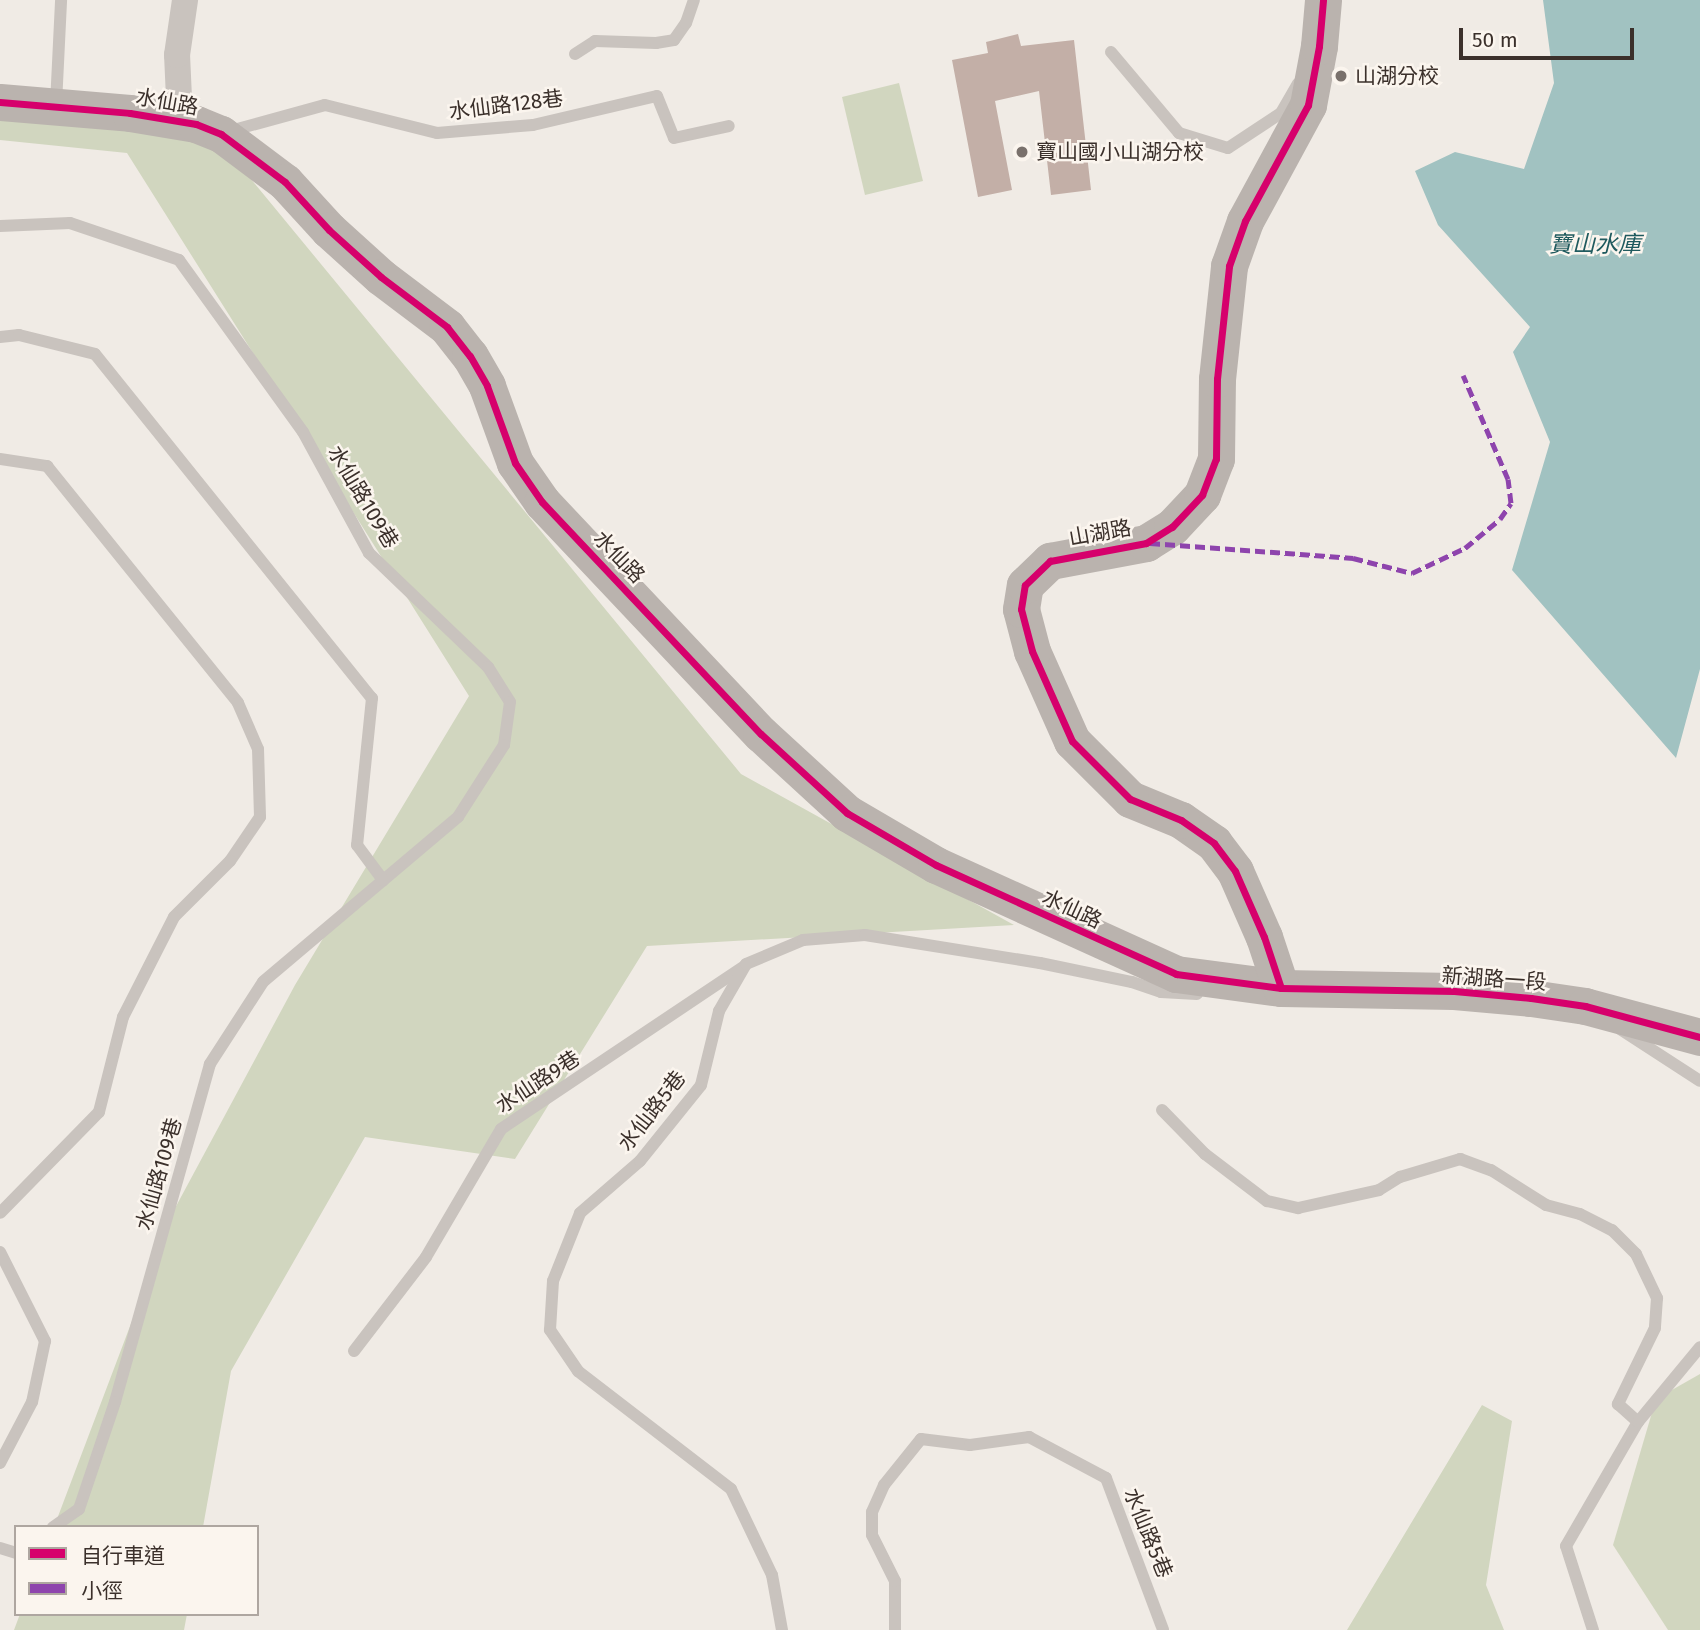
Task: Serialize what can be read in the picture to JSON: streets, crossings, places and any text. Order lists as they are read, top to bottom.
{
  "streets": {
    "street": ["水仙路", "山湖路", "新湖路一段"],
    "lane": [
      "水仙路128巷",
      "水仙路109巷",
      "水仙路9巷",
      "水仙路5巷"
    ]
  },
  "crossings": [
    ["水仙路", "水仙路128巷"],
    ["水仙路", "山湖路"],
    ["水仙路", "新湖路一段"],
    ["山湖路", "新湖路一段"],
    ["水仙路9巷", "水仙路5巷"]
  ],
  "water": ["寶山水庫"],
  "places": ["山湖分校", "寶山國小山湖分校"],
  "legend": ["自行車道", "小徑"],
  "scale_bar": "50 m"
}
